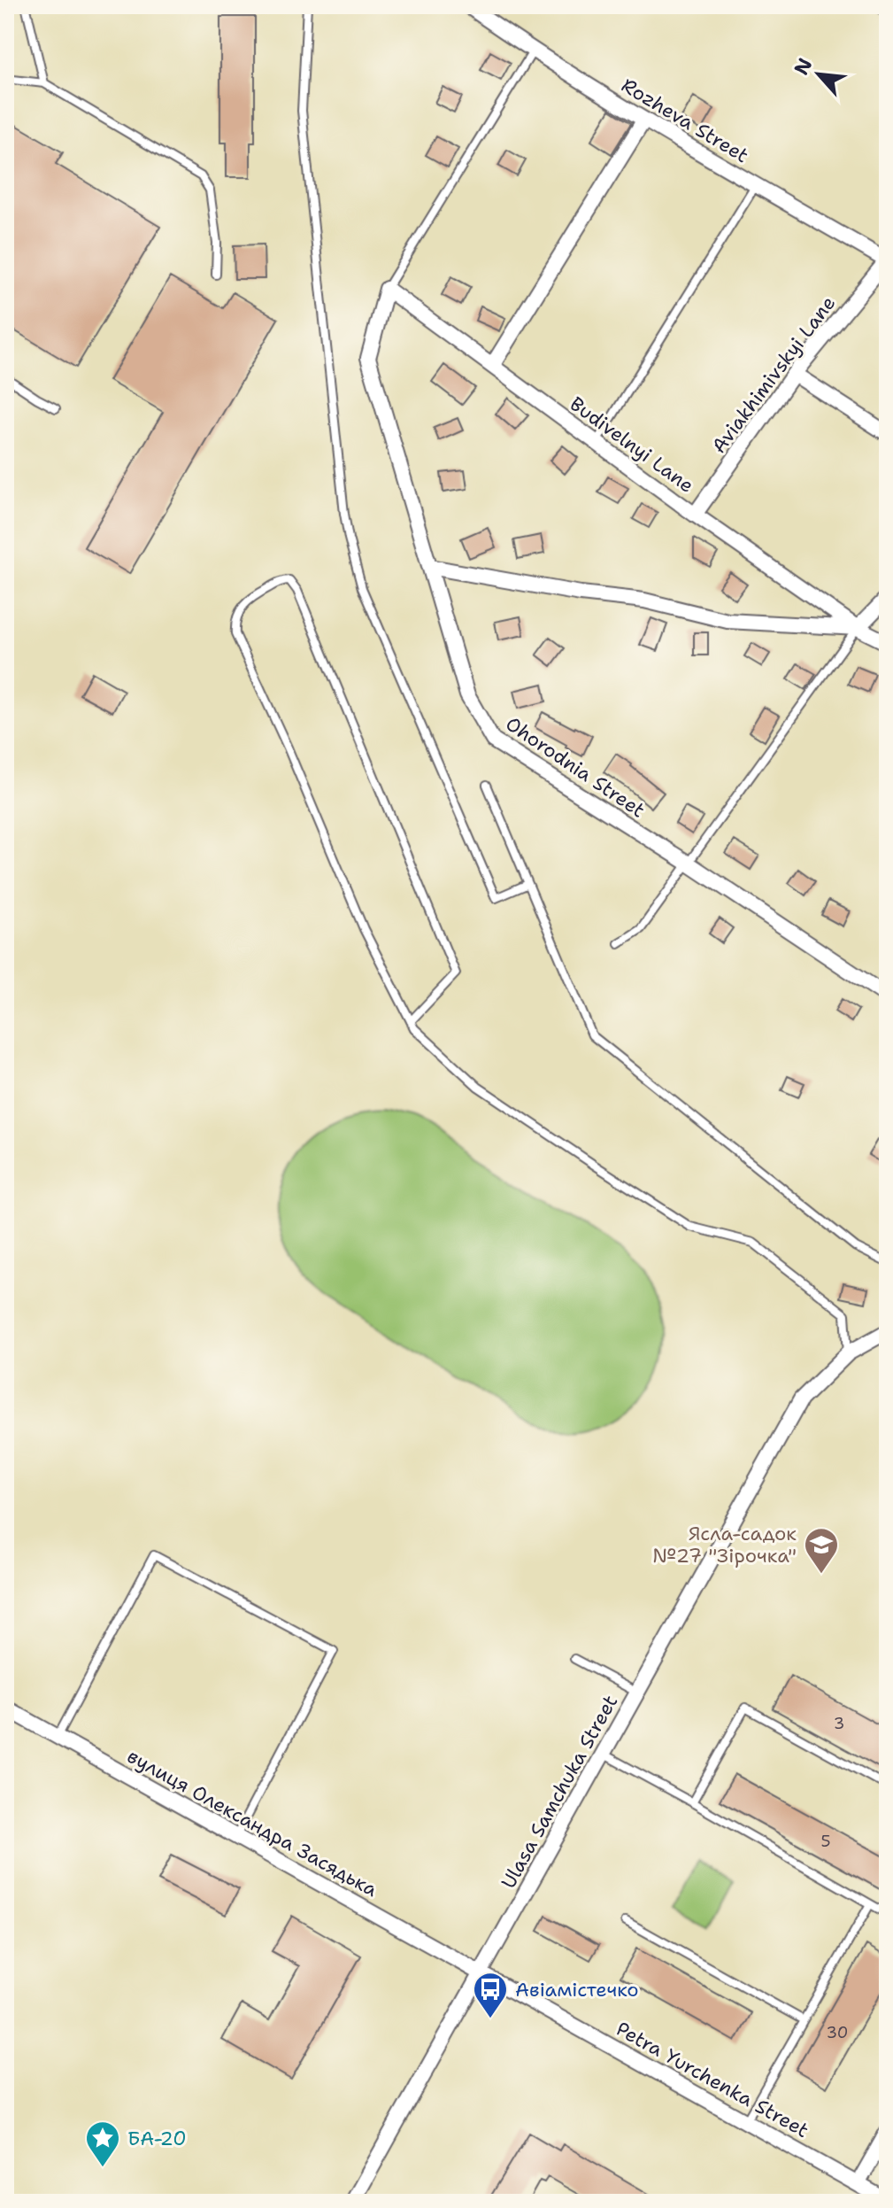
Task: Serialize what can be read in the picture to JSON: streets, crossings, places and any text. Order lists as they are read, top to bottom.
{
  "streets": {
    "street": [
      "Rozheva Street",
      "Aviakhimivskyi Lane",
      "Budivelnyi Lane",
      "Ohorodnia Street",
      "Ulasa Samchuka Street",
      "вулиця Олександра Засядька",
      "Petra Yurchenka Street"
    ]
  },
  "crossings": [
    ["Rozheva Street", "Aviakhimivskyi Lane"],
    ["Aviakhimivskyi Lane", "Budivelnyi Lane"],
    ["Budivelnyi Lane", "Ohorodnia Street"],
    ["Ulasa Samchuka Street", "вулиця Олександра Засядька"],
    ["Ulasa Samchuka Street", "Petra Yurchenka Street"],
    ["вулиця Олександра Засядька", "Petra Yurchenka Street"]
  ],
  "places": {
    "school or university": ["Ясла-садок №27 \"Зірочка\""],
    "bus stop": ["Авіамістечко"],
    "place": ["БА-20"]
  },
  "house_numbers": ["3", "5", "30"],
  "north": "top left"
}
